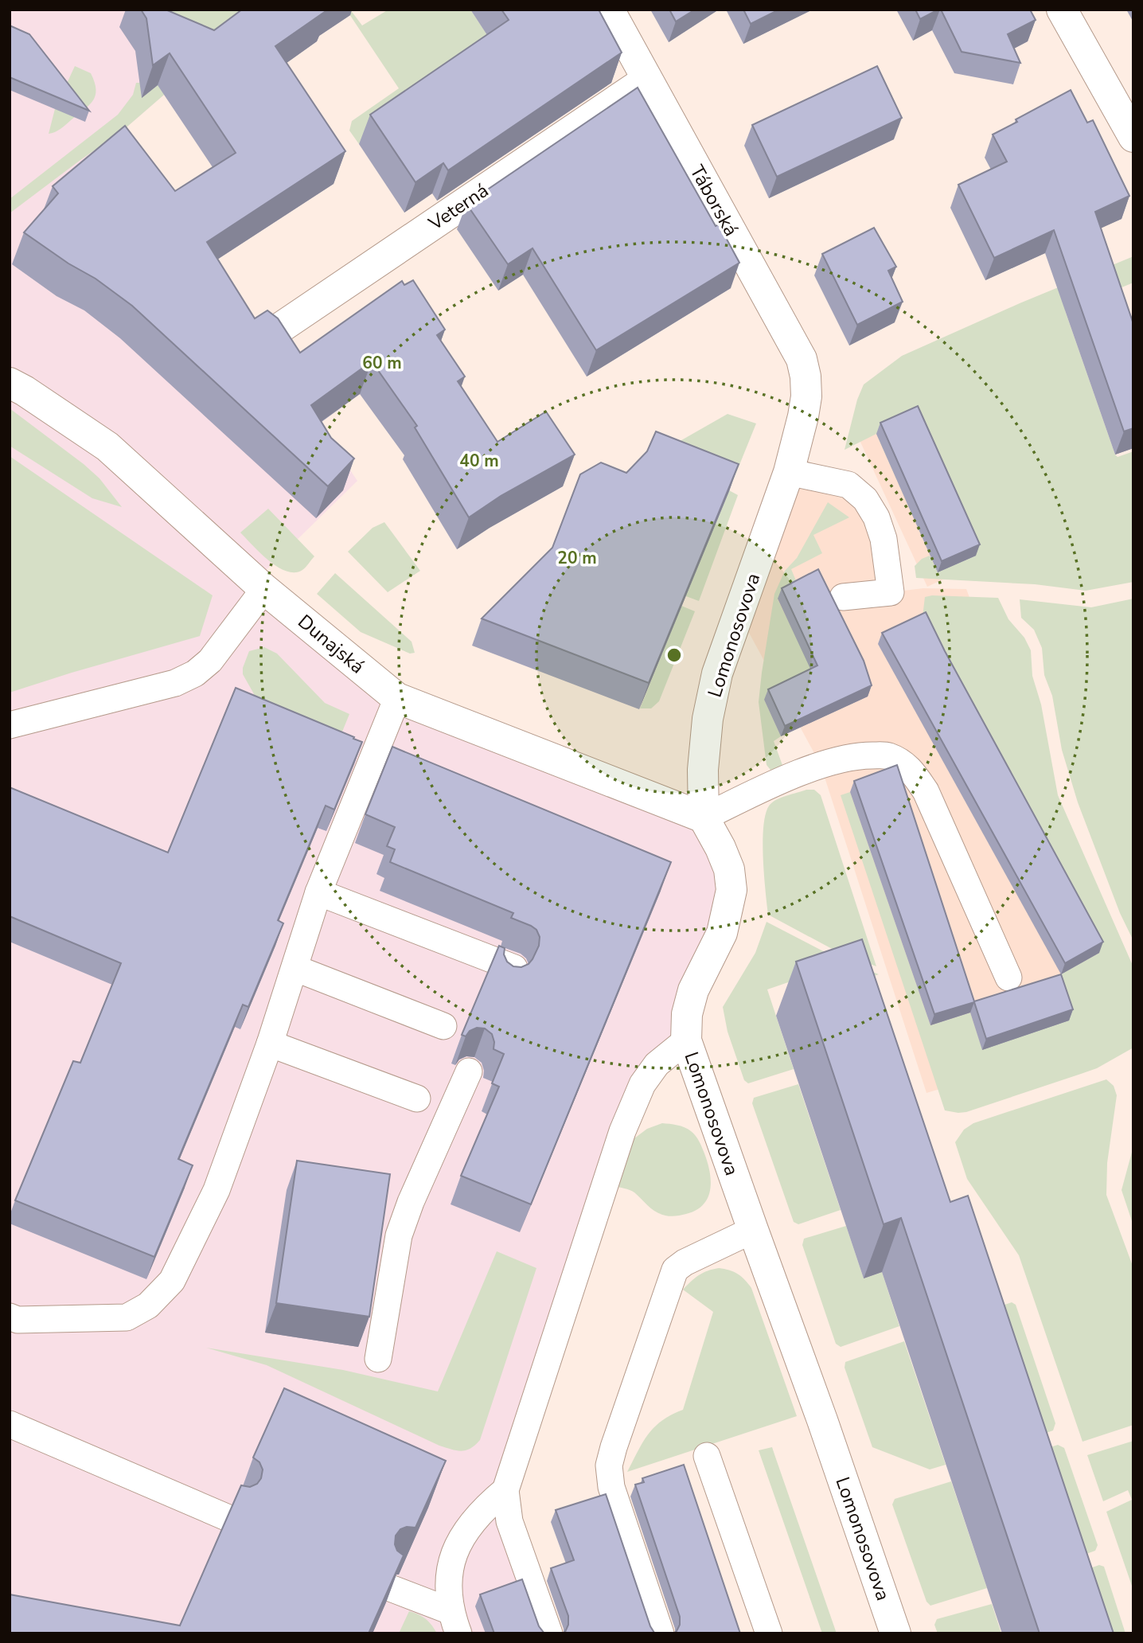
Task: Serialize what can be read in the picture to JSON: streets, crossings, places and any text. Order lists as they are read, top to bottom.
{
  "streets": {
    "street": [
      "Táborská",
      "Veterná",
      "Lomonosovova",
      "Dunajská"
    ]
  },
  "crossings": [
    ["Táborská", "Veterná"],
    ["Táborská", "Lomonosovova"],
    ["Lomonosovova", "Dunajská"]
  ],
  "rings": ["60 m", "40 m", "20 m"]
}
